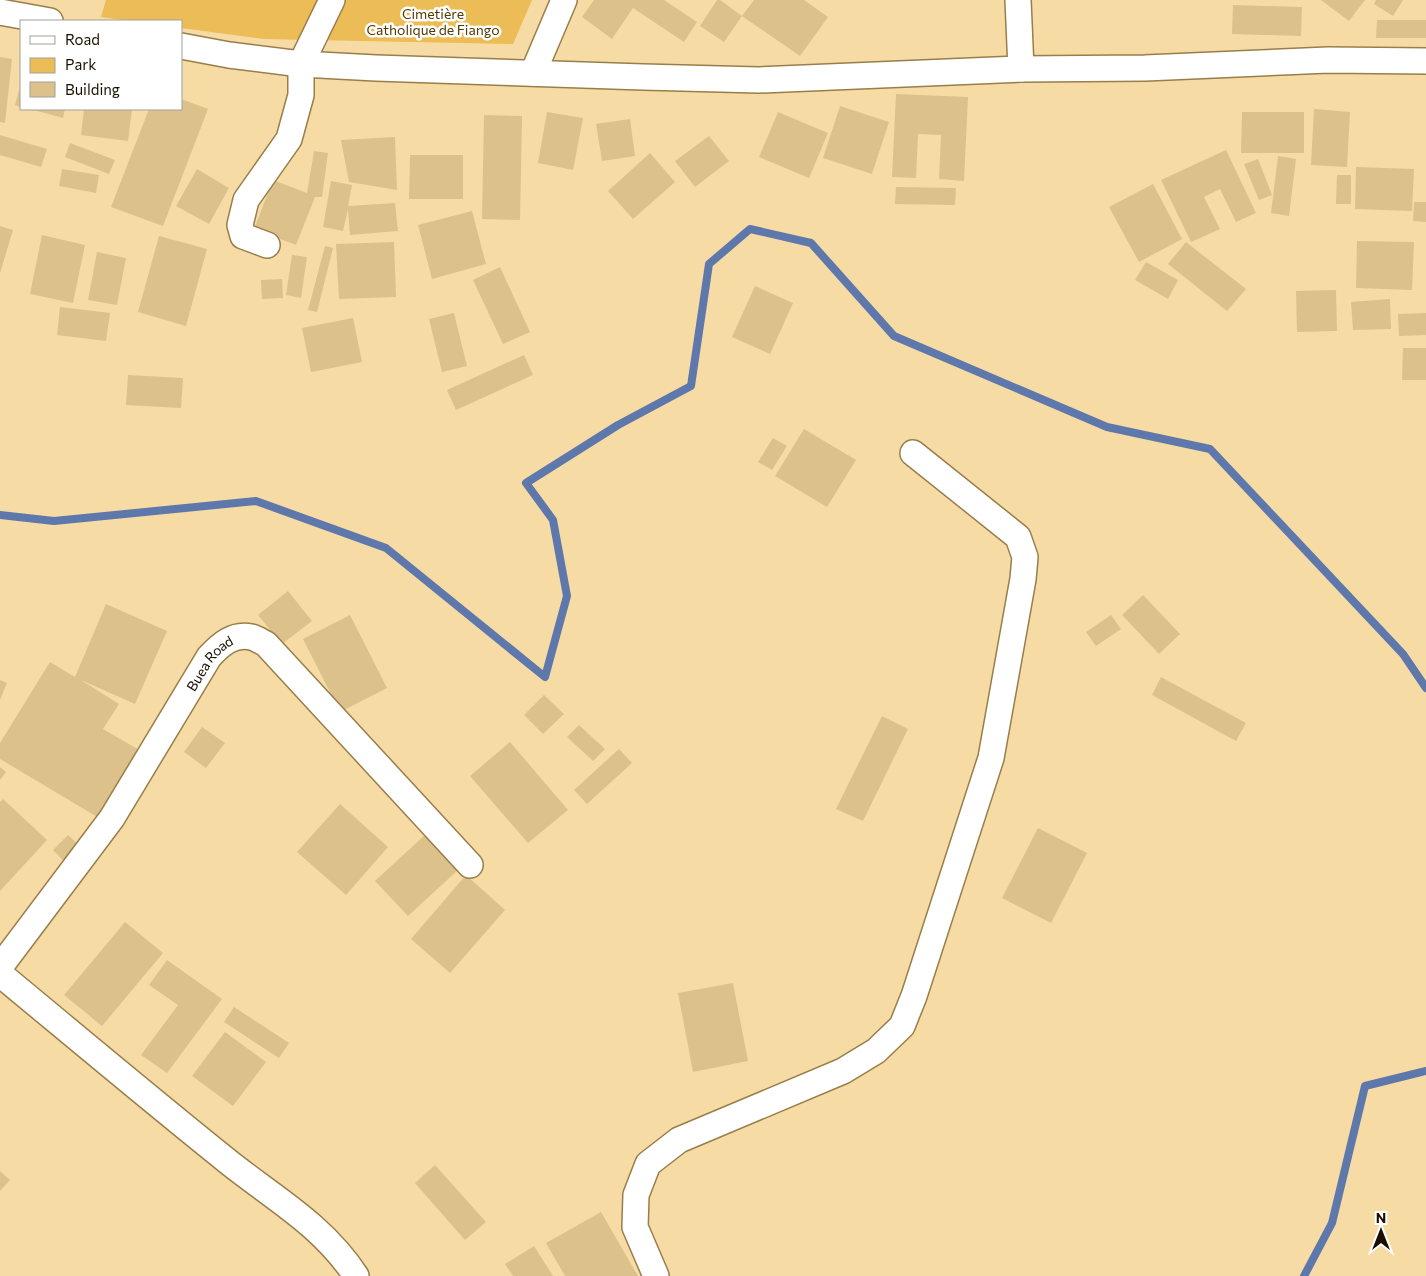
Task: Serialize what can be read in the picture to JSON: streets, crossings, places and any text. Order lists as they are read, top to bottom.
{
  "streets": {
    "street": ["Buea Road"]
  },
  "parks": ["Cimetière Catholique de Fiango"],
  "legend": ["Road", "Park", "Building"],
  "north": "top"
}
